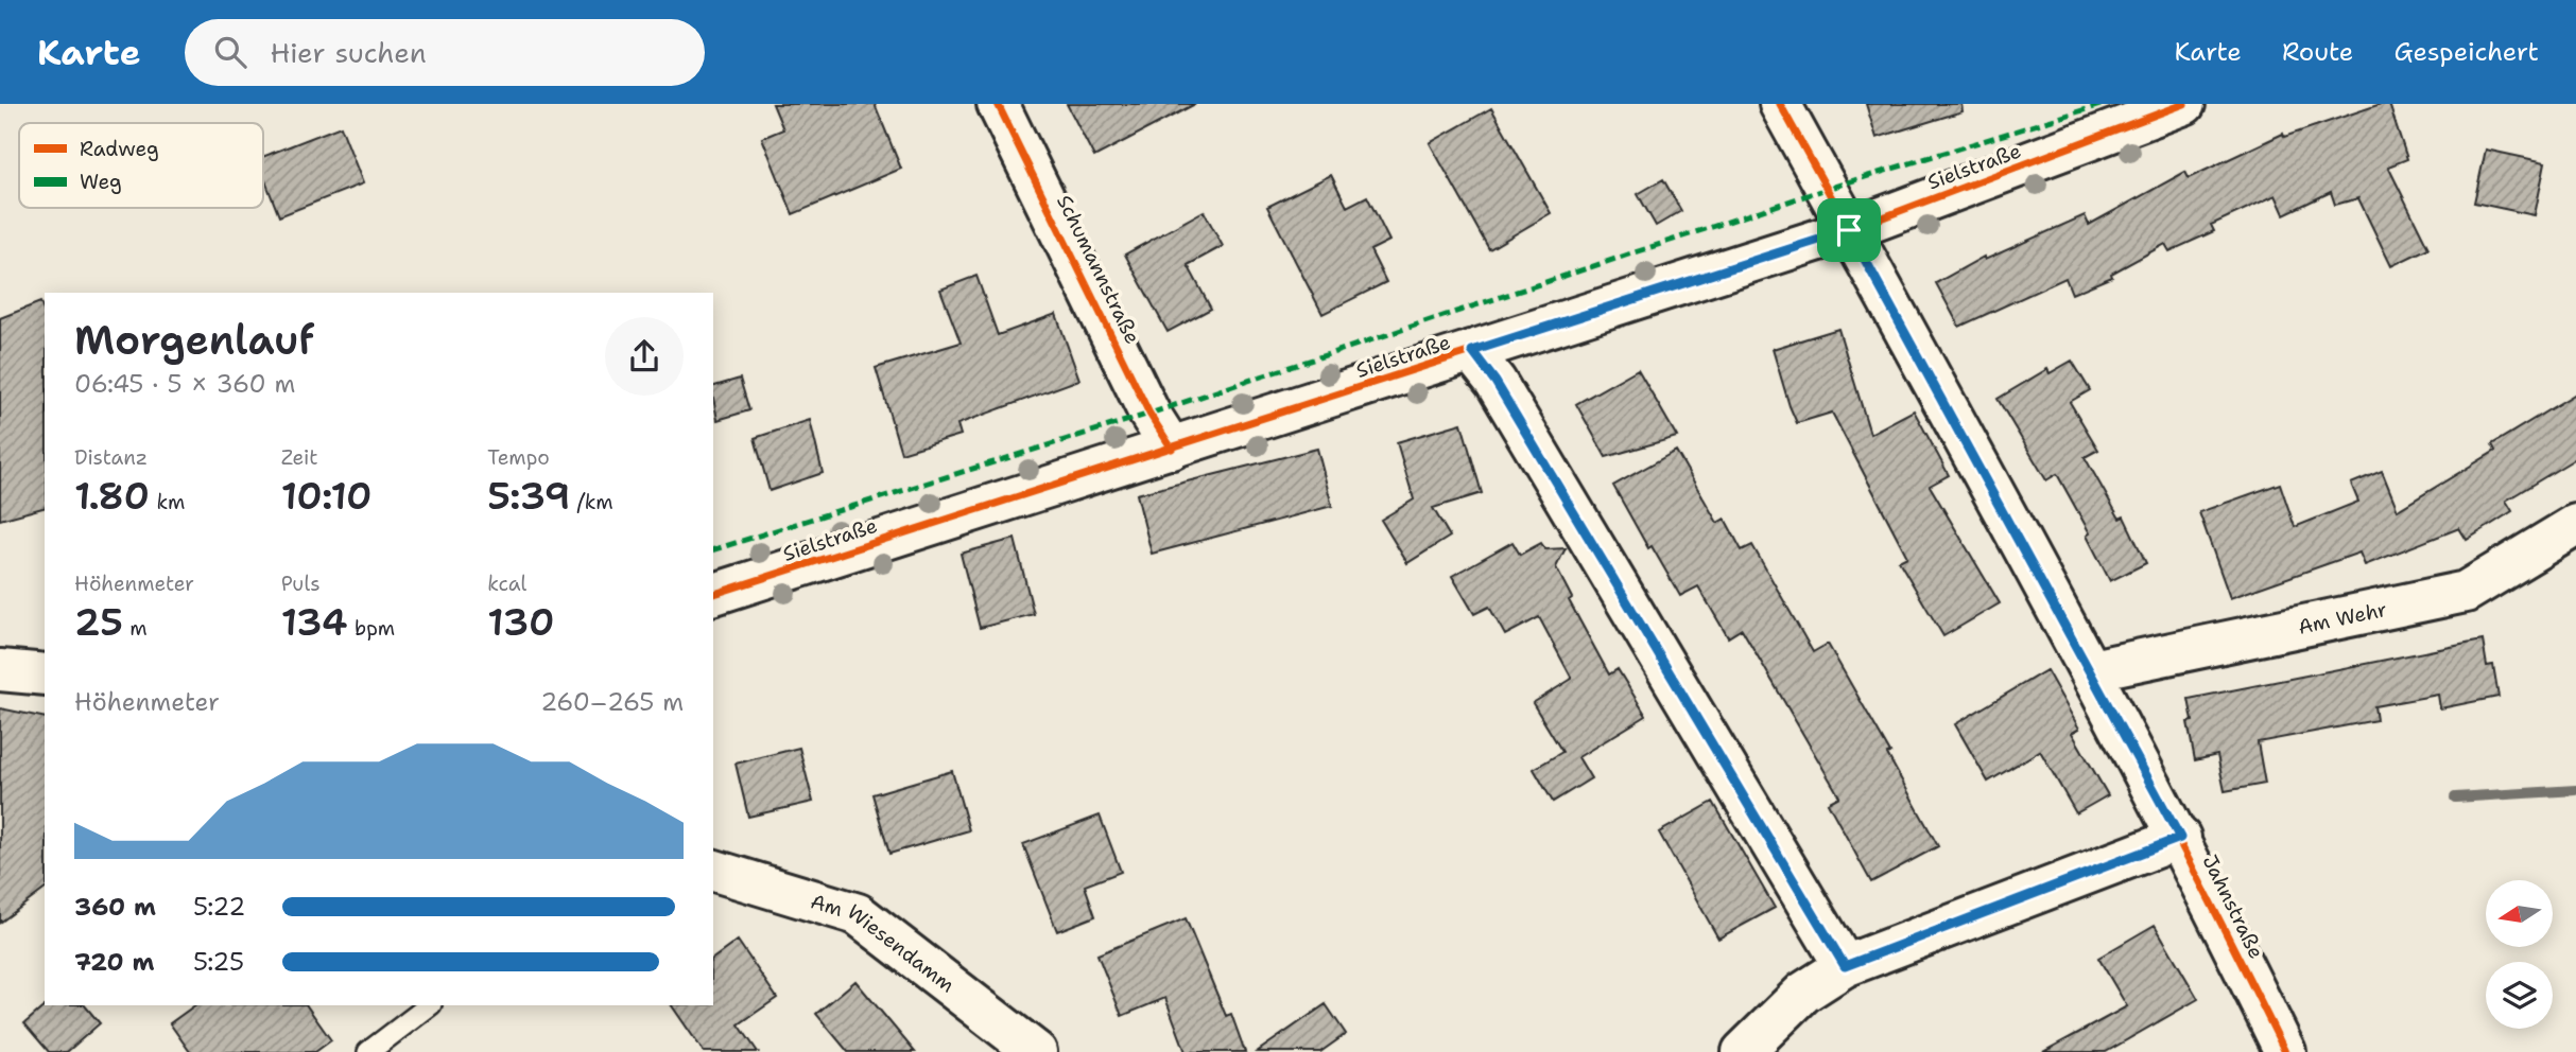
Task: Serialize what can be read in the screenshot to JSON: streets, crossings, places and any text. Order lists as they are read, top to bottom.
{
  "streets": {
    "street": [
      "Sielstraße",
      "Schumannstraße",
      "Am Wehr",
      "Jahnstraße",
      "Am Wiesendamm"
    ]
  },
  "crossings": [
    ["Sielstraße", "Schumannstraße"],
    ["Sielstraße", "Jahnstraße"],
    ["Am Wehr", "Jahnstraße"]
  ],
  "legend": ["Radweg", "Weg"],
  "north": "left",
  "page": {
    "header": "Karte",
    "search": "Hier suchen",
    "nav": ["Karte", "Route", "Gespeichert"],
    "heading": ["Morgenlauf", "06:45 · 5 × 360 m"],
    "stats": [
      ["Distanz", "1.80 km"],
      ["Zeit", "10:10"],
      ["Tempo", "5:39 /km"],
      ["Höhenmeter", "25 m"],
      ["Puls", "134 bpm"],
      ["kcal", "130"]
    ],
    "chart": ["Höhenmeter", "260–265 m"],
    "list": [
      {
        "name": "360 m",
        "note": "5:22"
      },
      {
        "name": "720 m",
        "note": "5:25"
      }
    ]
  }
}
